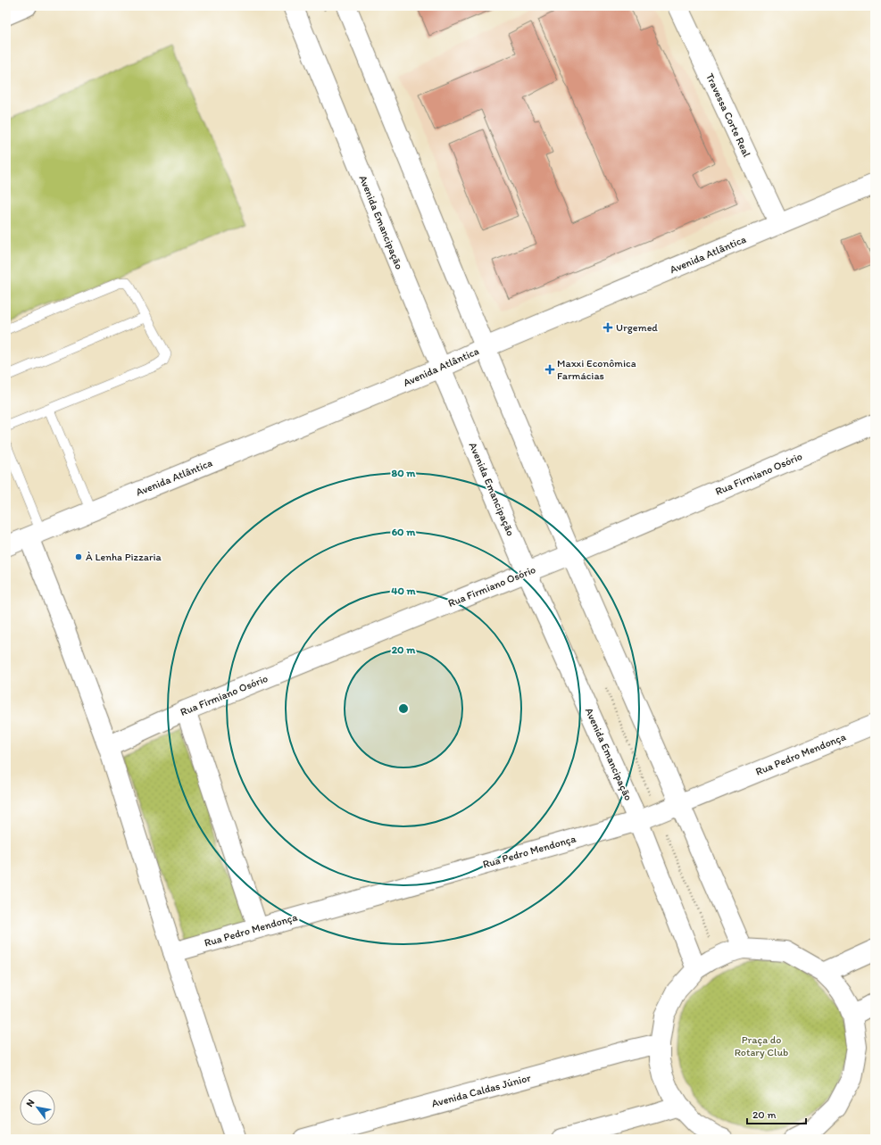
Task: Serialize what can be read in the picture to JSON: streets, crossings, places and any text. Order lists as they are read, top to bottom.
{
  "streets": {
    "street": [
      "Travessa Corte Real",
      "Avenida Emancipação",
      "Avenida Atlântica",
      "Rua Firmiano Osório",
      "Rua Pedro Mendonça",
      "Avenida Caldas Júnior"
    ]
  },
  "crossings": [
    ["Travessa Corte Real", "Avenida Atlântica"],
    ["Avenida Emancipação", "Avenida Atlântica"],
    ["Avenida Emancipação", "Rua Firmiano Osório"],
    ["Avenida Emancipação", "Rua Pedro Mendonça"]
  ],
  "parks": ["Praça do Rotary Club"],
  "places": {
    "health": ["Urgemed", "Maxxi Econômica Farmácias"],
    "other": ["À Lenha Pizzaria"]
  },
  "scale_bar": "20 m",
  "north": "top left",
  "rings": [
    "80 m",
    "60 m",
    "40 m",
    "20 m"
  ]
}
